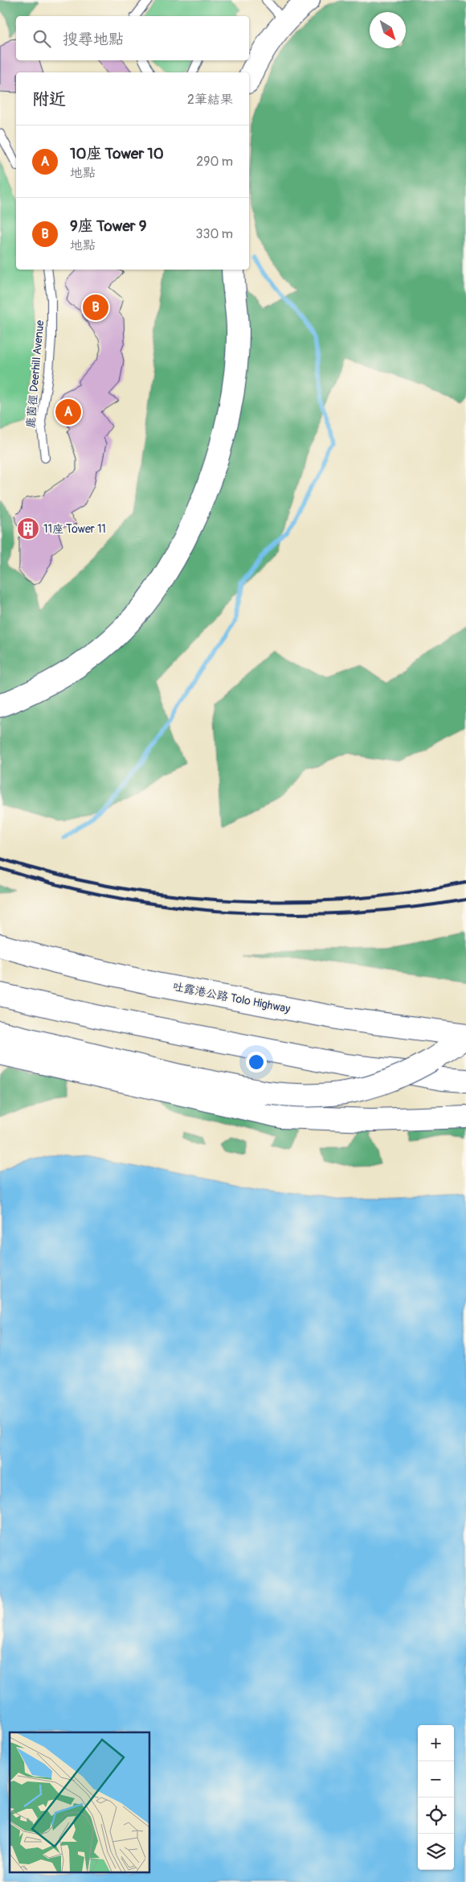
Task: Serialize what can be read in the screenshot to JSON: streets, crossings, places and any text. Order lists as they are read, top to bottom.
{
  "streets": {
    "main road": ["吐露港公路 Tolo Highway"],
    "lane": ["鹿茵徑 Deerhill Avenue"]
  },
  "places": {
    "building": ["11座 Tower 11"]
  },
  "north": "bottom right",
  "page": {
    "search": "搜尋地點",
    "heading": ["附近", "2筆結果"],
    "list": [
      {
        "mark": "A",
        "name": "10座 Tower 10",
        "note": "地點",
        "value": "290 m"
      },
      {
        "mark": "B",
        "name": "9座 Tower 9",
        "note": "地點",
        "value": "330 m"
      }
    ],
    "pins": ["B", "A"],
    "map_buttons": ["+", "−"]
  }
}
